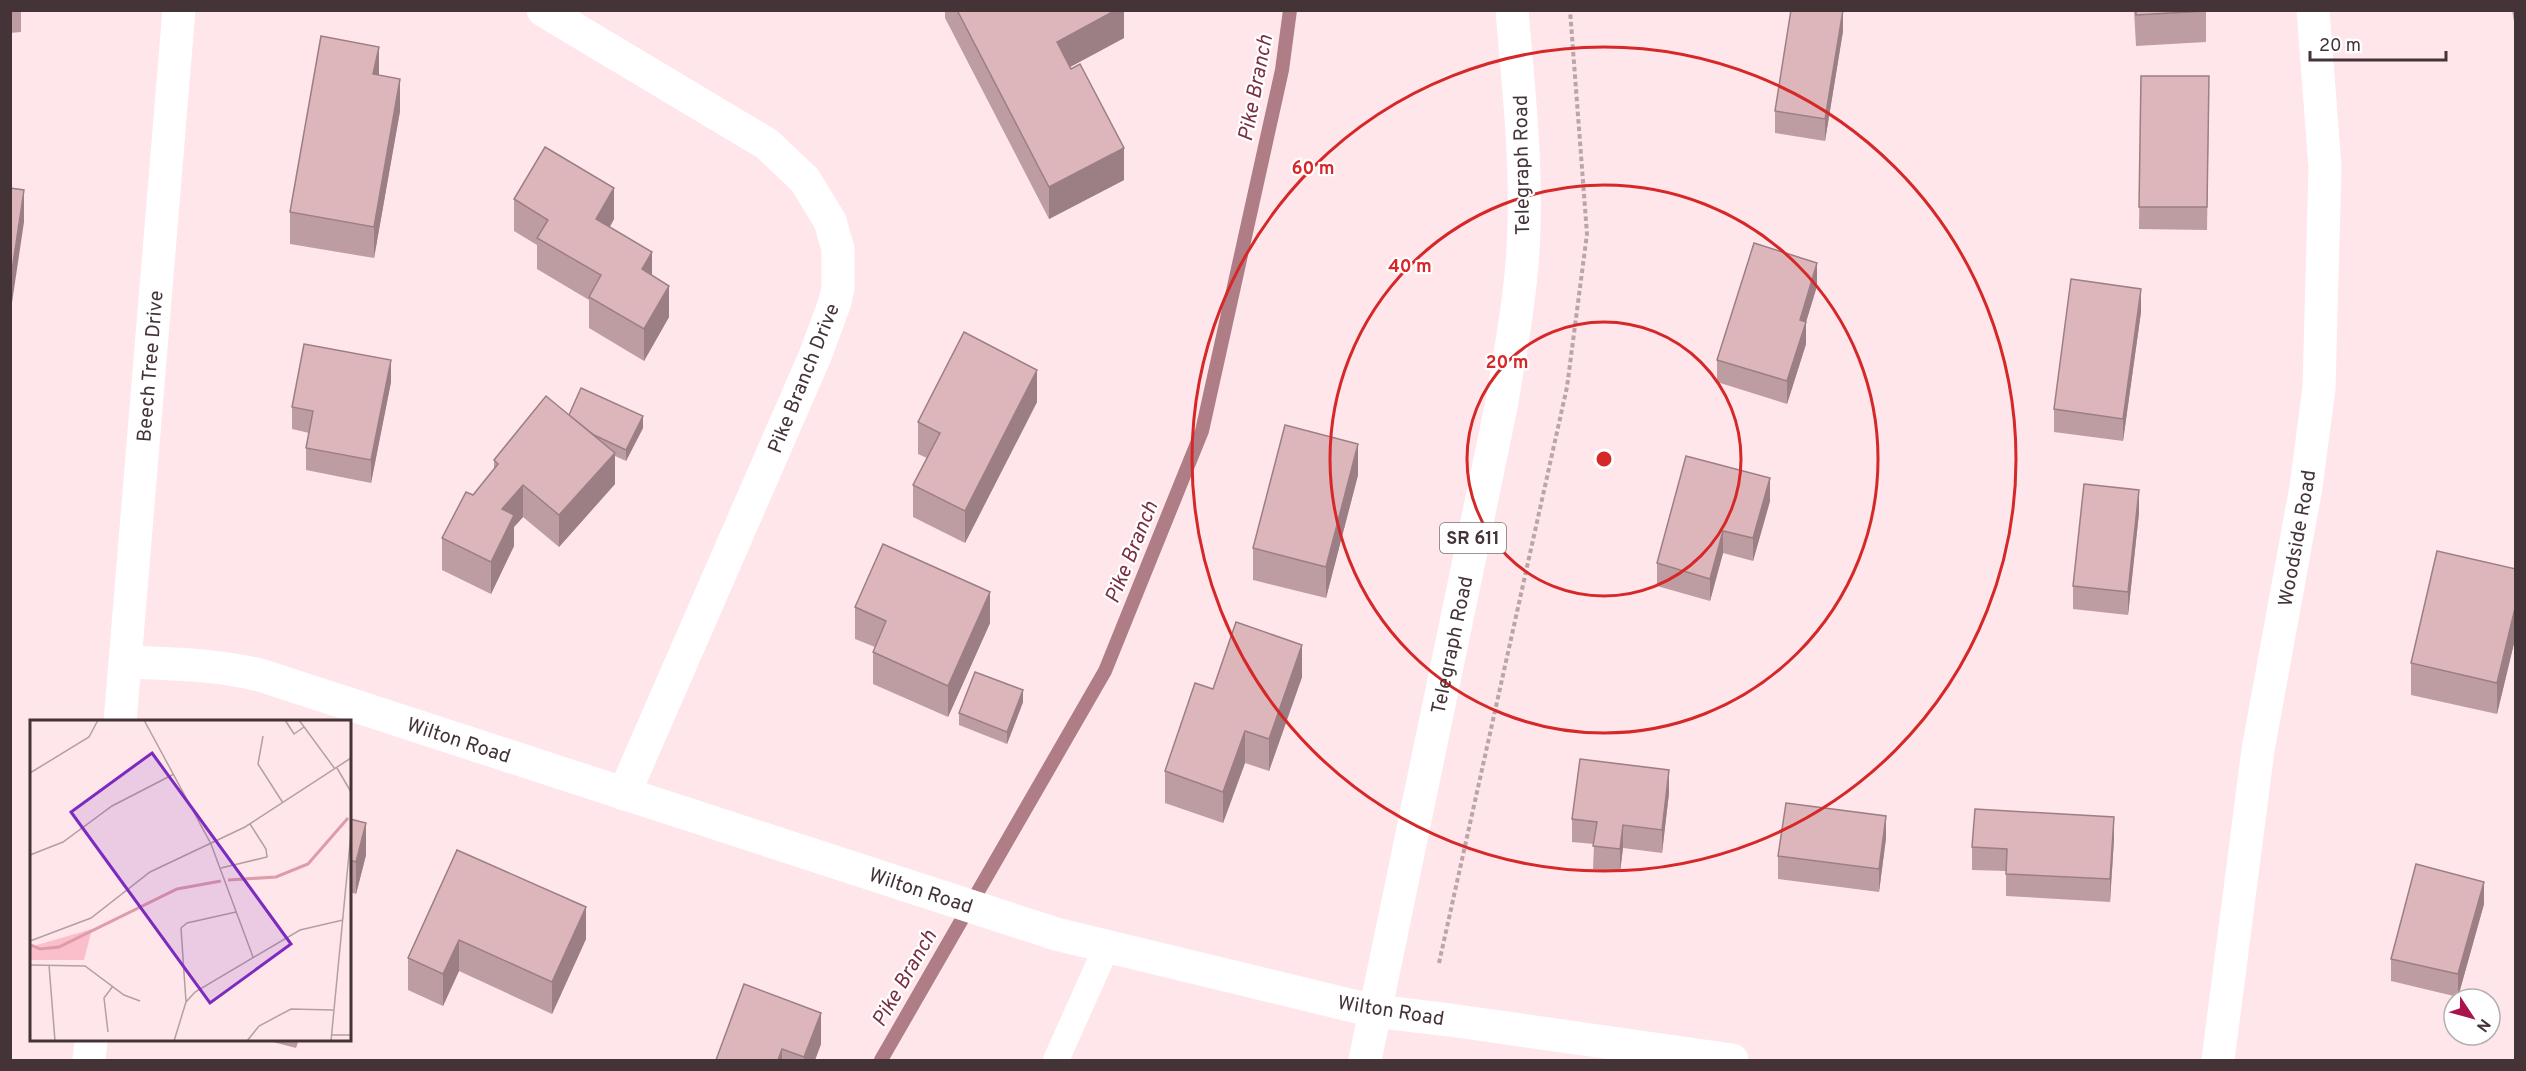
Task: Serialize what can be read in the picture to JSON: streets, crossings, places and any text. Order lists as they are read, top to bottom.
{
  "streets": {
    "street": [
      "Telegraph Road",
      "Beech Tree Drive",
      "Pike Branch Drive",
      "Woodside Road",
      "SR 611",
      "Wilton Road"
    ]
  },
  "crossings": [
    ["Telegraph Road", "Wilton Road"],
    ["Beech Tree Drive", "Wilton Road"],
    ["Pike Branch Drive", "Wilton Road"]
  ],
  "water": ["Pike Branch"],
  "scale_bar": "20 m",
  "north": "bottom right",
  "rings": ["60 m", "40 m", "20 m"]
}
